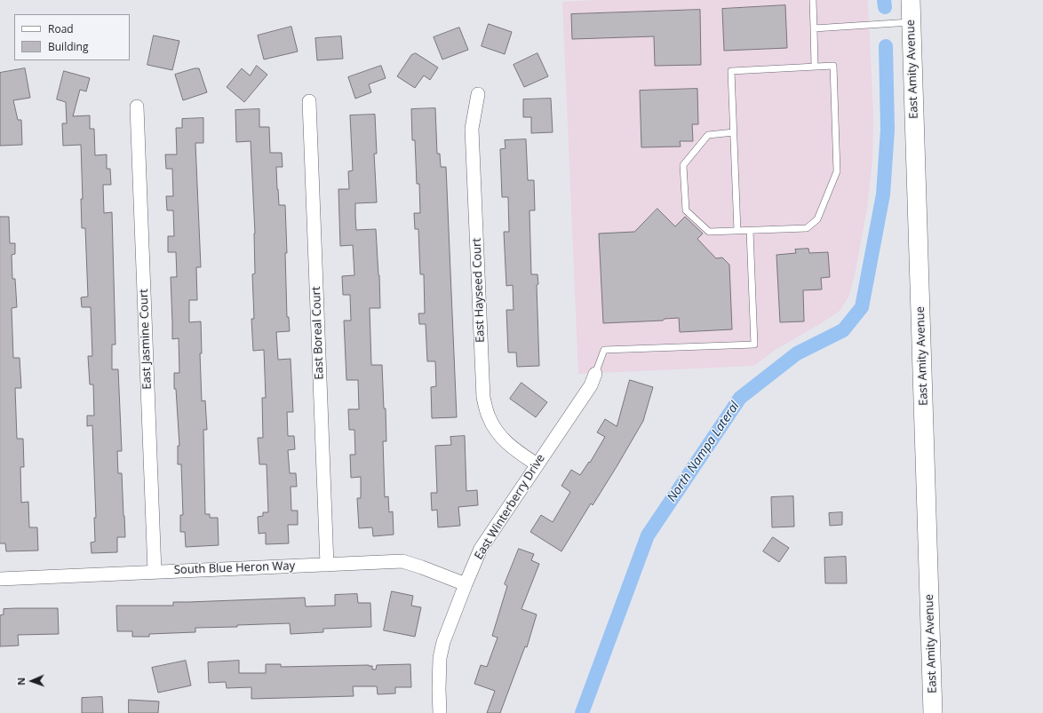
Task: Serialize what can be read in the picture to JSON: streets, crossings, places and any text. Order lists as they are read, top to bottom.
{
  "streets": {
    "main road": ["East Amity Avenue"],
    "street": [
      "East Hayseed Court",
      "East Boreal Court",
      "East Jasmine Court",
      "East Winterberry Drive",
      "South Blue Heron Way"
    ]
  },
  "crossings": [
    ["East Hayseed Court", "East Winterberry Drive"],
    ["East Boreal Court", "South Blue Heron Way"],
    ["East Jasmine Court", "South Blue Heron Way"],
    ["East Winterberry Drive", "South Blue Heron Way"]
  ],
  "water": ["North Nampa Lateral"],
  "legend": ["Road", "Building"],
  "north": "left"
}
